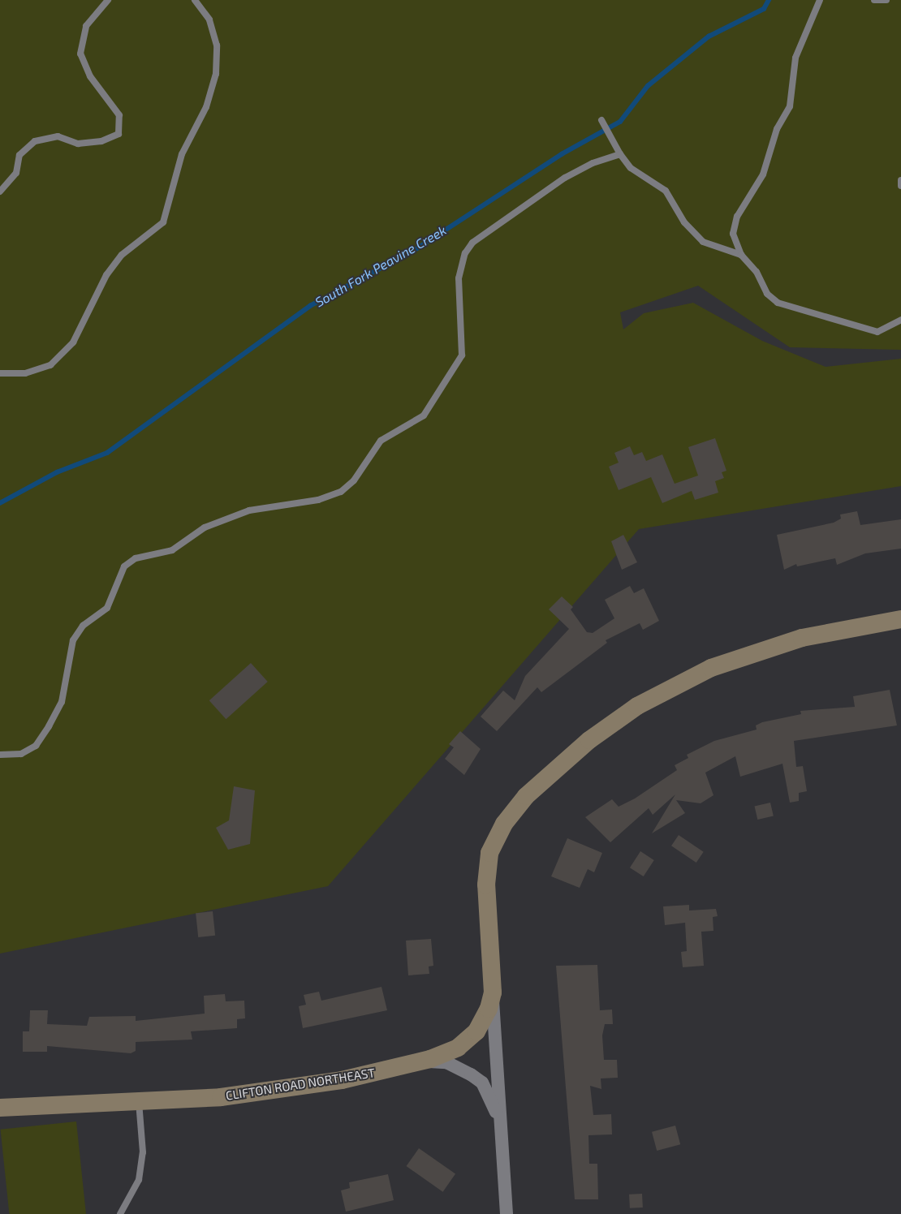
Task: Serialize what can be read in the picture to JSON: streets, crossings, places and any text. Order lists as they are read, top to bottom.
{
  "streets": {
    "street": ["CLIFTON ROAD NORTHEAST"]
  },
  "water": ["South Fork Peavine Creek"]
}
